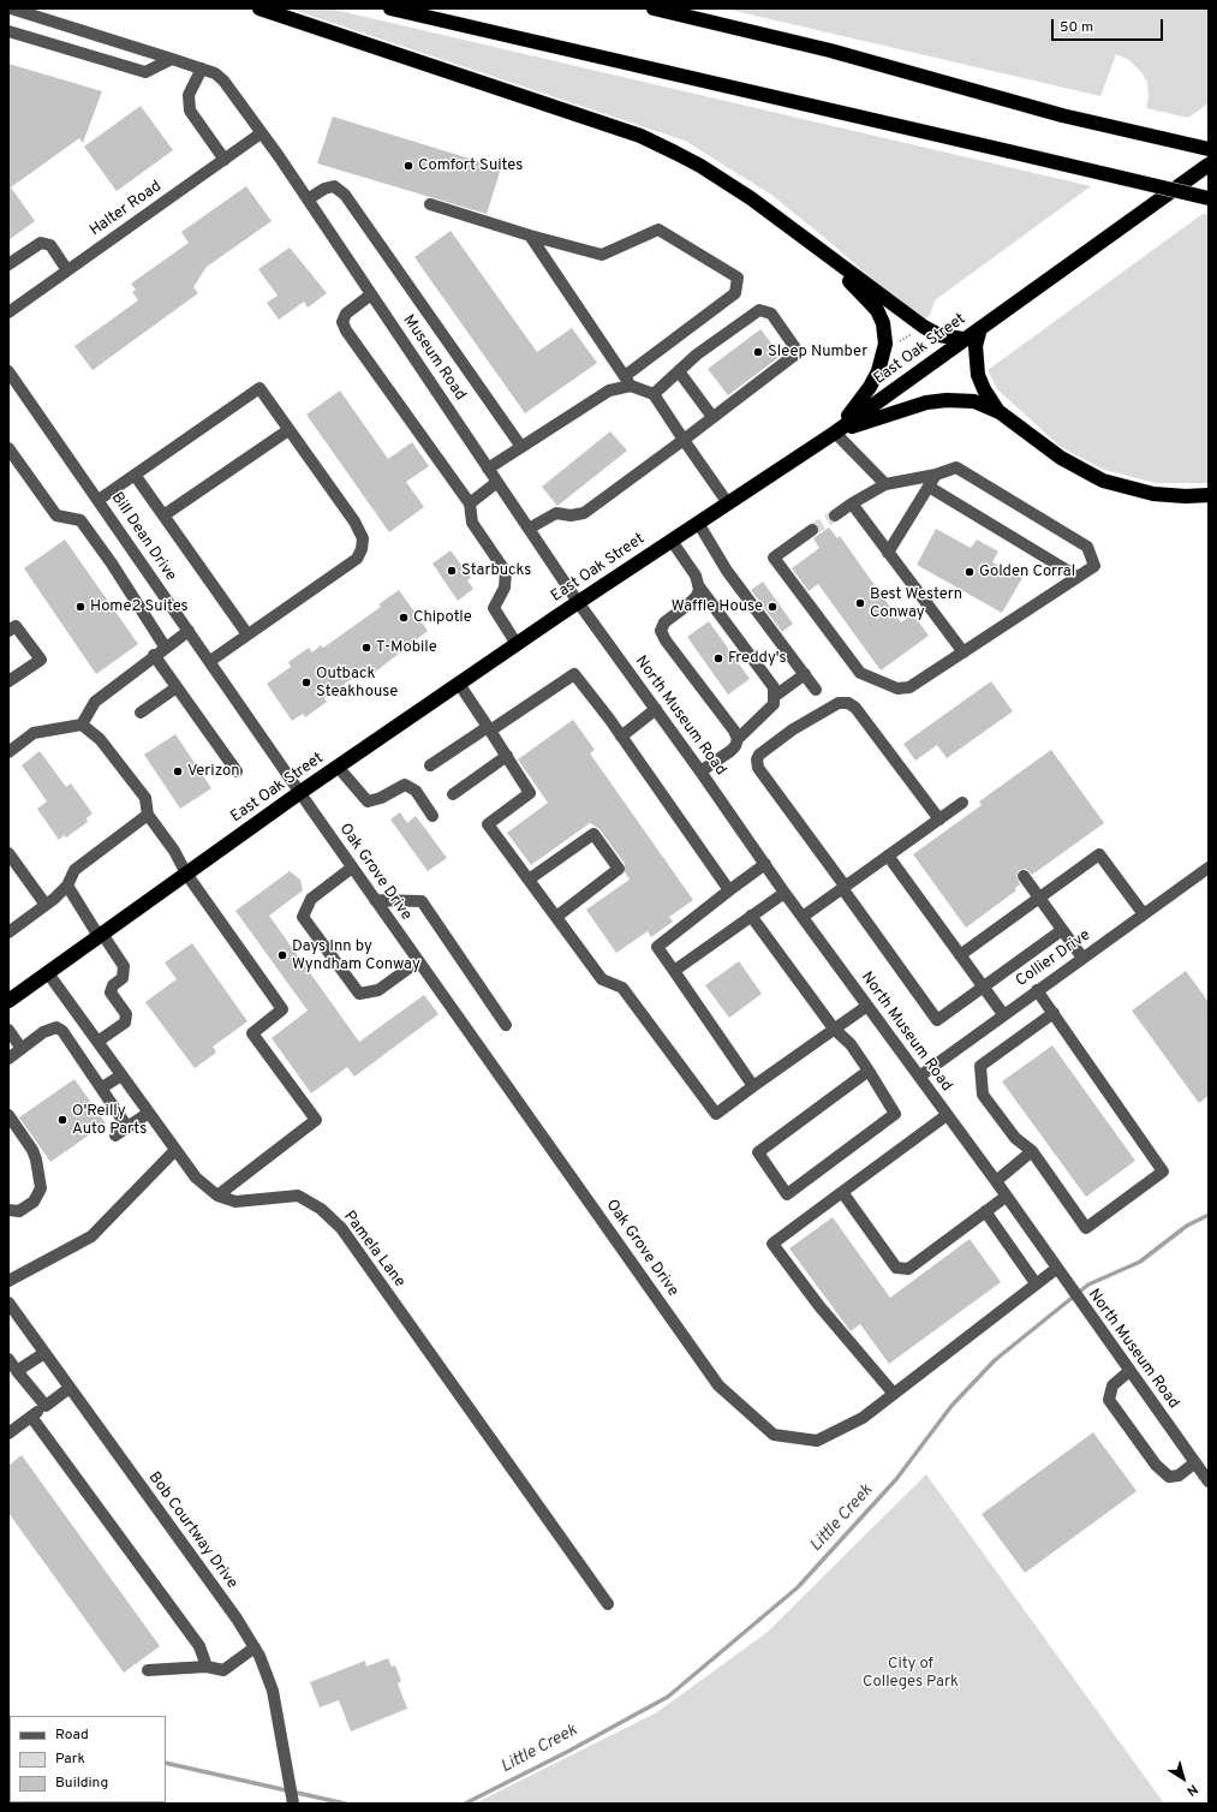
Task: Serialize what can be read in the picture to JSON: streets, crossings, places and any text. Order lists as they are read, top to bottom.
{
  "streets": {
    "highway": ["East Oak Street"],
    "street": [
      "Halter Road",
      "Museum Road",
      "Bill Dean Drive",
      "North Museum Road",
      "Oak Grove Drive",
      "Collier Drive",
      "Pamela Lane",
      "Bob Courtway Drive"
    ]
  },
  "crossings": [
    ["Halter Road", "Museum Road"],
    ["East Oak Street", "Museum Road"],
    ["East Oak Street", "Bill Dean Drive"],
    ["East Oak Street", "North Museum Road"],
    ["East Oak Street", "Oak Grove Drive"],
    ["East Oak Street", "Pamela Lane"],
    ["Museum Road", "North Museum Road"],
    ["Bill Dean Drive", "Oak Grove Drive"],
    ["North Museum Road", "Oak Grove Drive"],
    ["North Museum Road", "Collier Drive"]
  ],
  "water": ["Little Creek"],
  "parks": ["City of Colleges Park"],
  "places": [
    "Comfort Suites",
    "Sleep Number",
    "Starbucks",
    "Golden Corral",
    "Best Western Conway",
    "Home2 Suites",
    "Waffle House",
    "Chipotle",
    "T-Mobile",
    "Freddy's",
    "Outback Steakhouse",
    "Verizon",
    "Days Inn by Wyndham Conway",
    "O'Reilly Auto Parts"
  ],
  "legend": ["Road", "Park", "Building"],
  "scale_bar": "50 m",
  "north": "bottom right"
}
